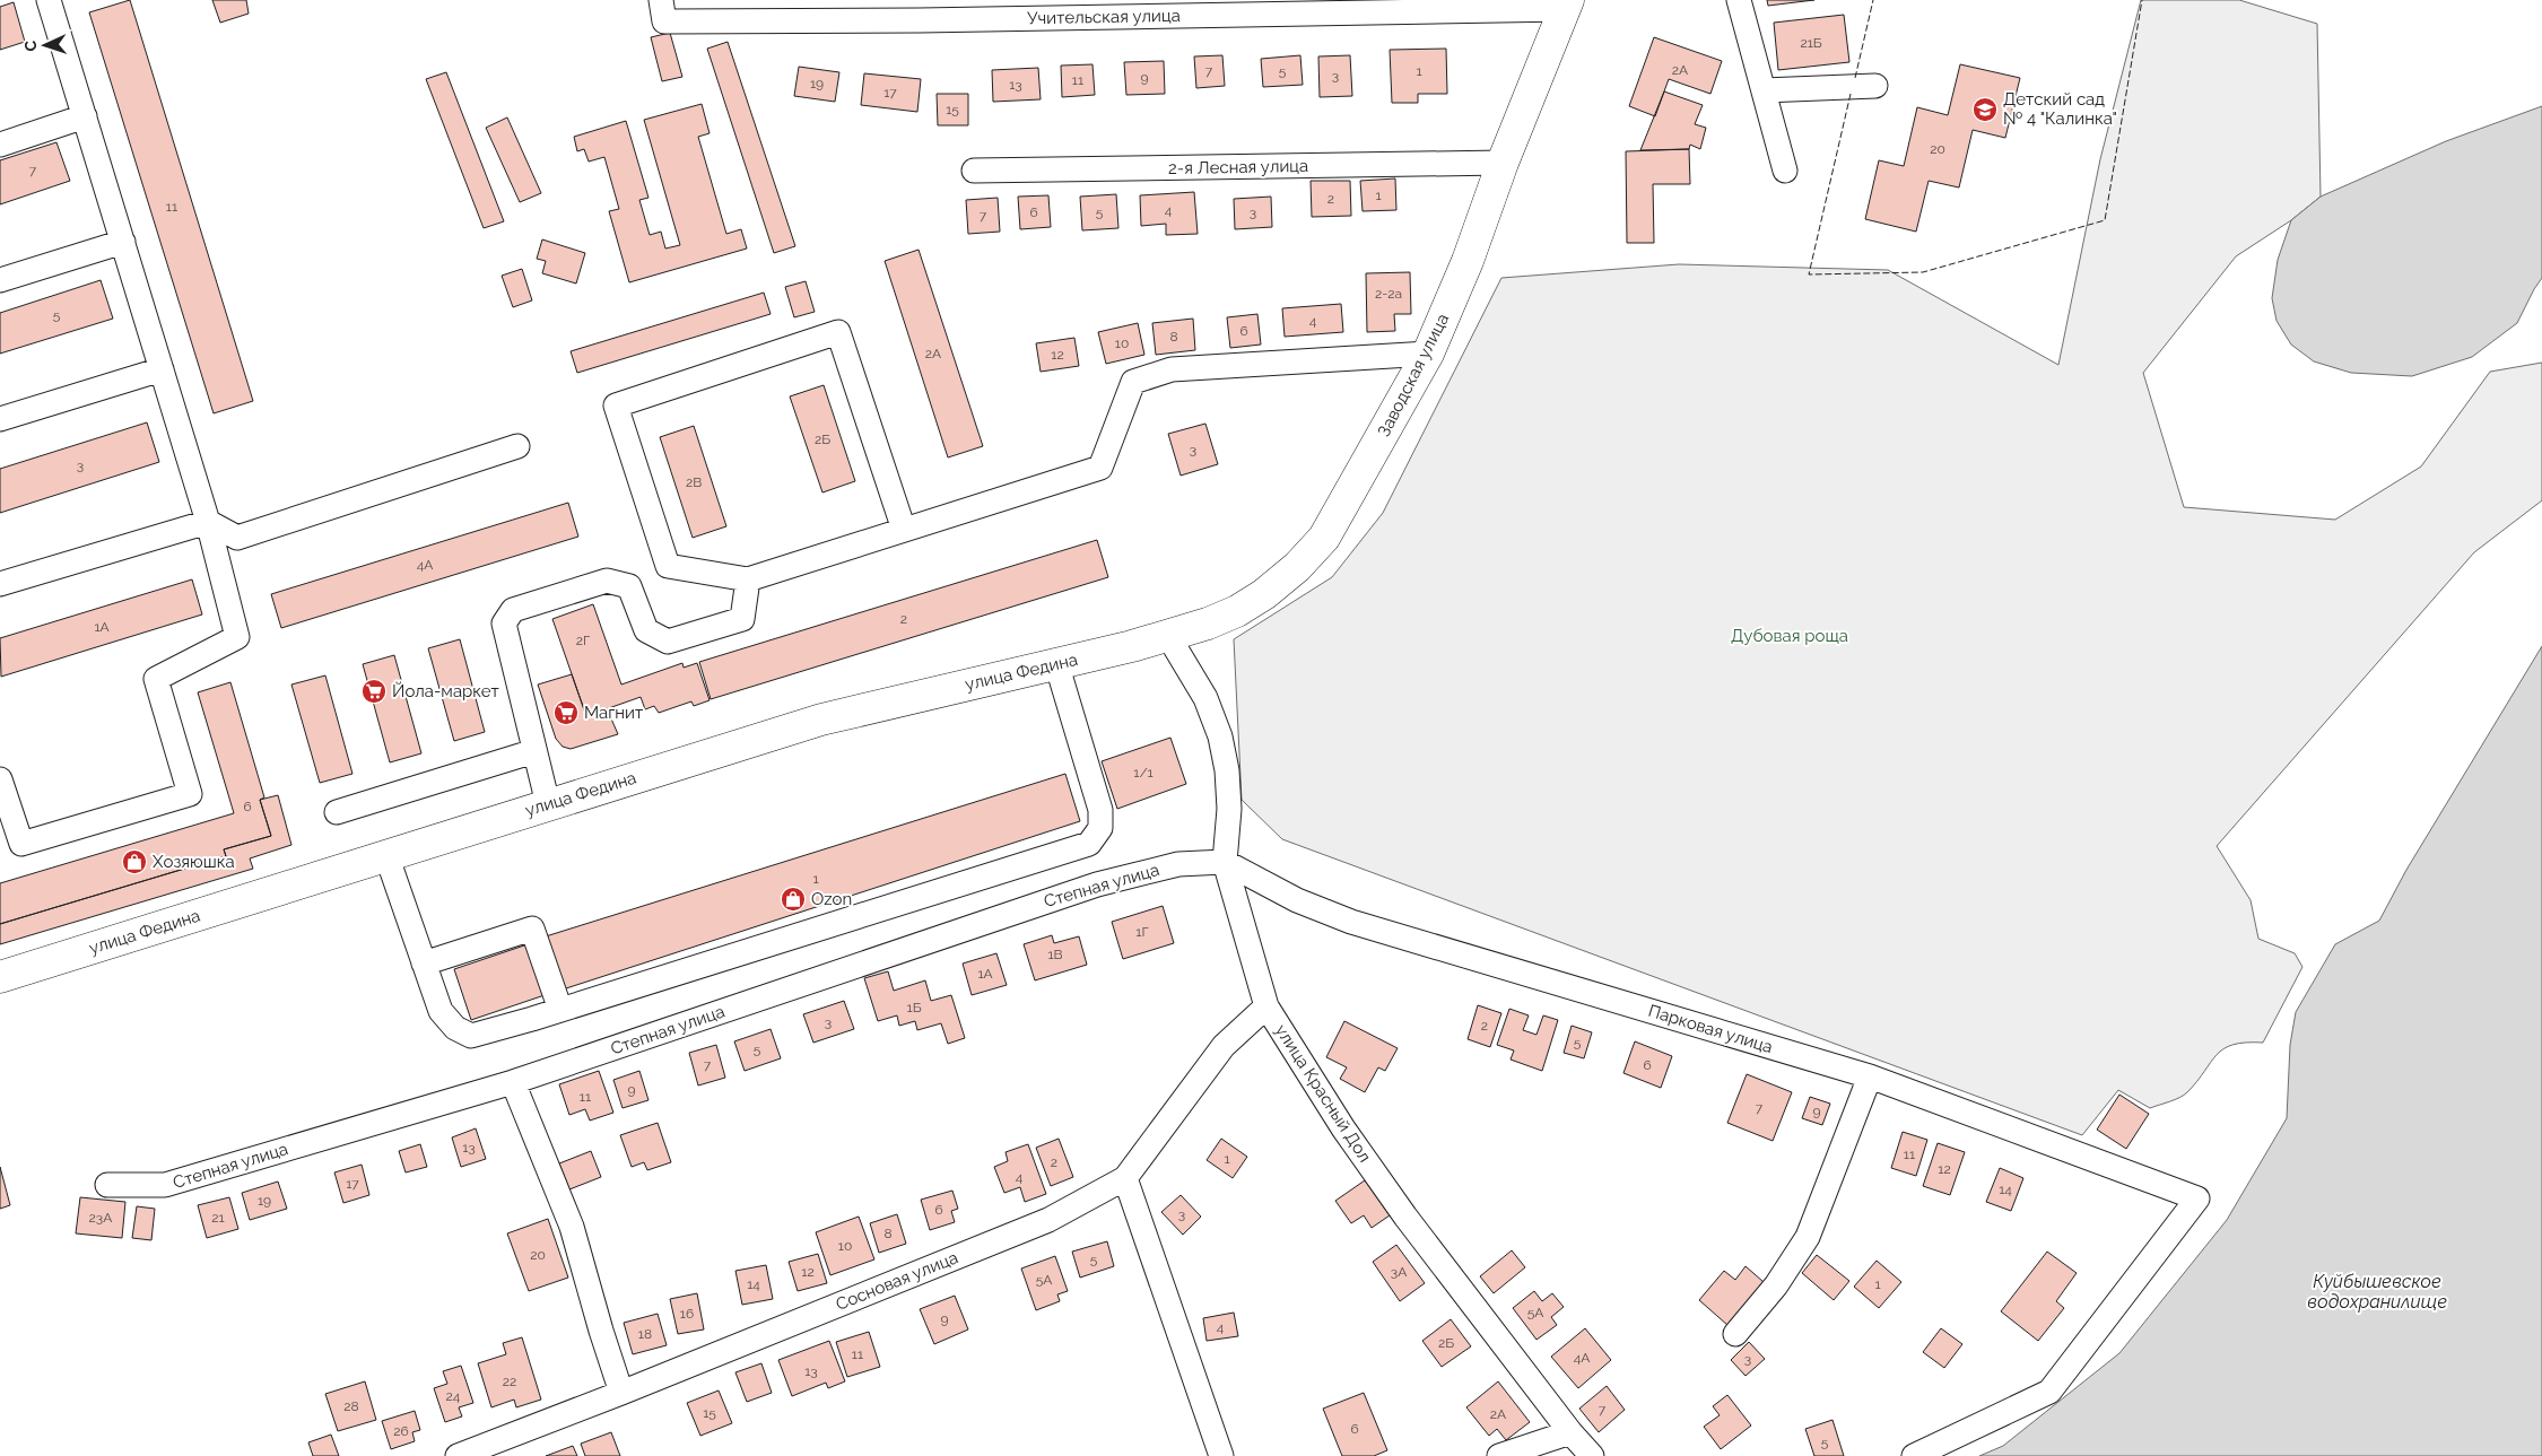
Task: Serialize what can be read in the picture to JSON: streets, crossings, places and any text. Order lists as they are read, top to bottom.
{
  "streets": {
    "main road": ["Заводская улица", "улица Федина"],
    "street": [
      "Учительская улица",
      "2-я Лесная улица",
      "Степная улица",
      "Парковая улица",
      "улица Красный Дол",
      "Сосновая улица"
    ]
  },
  "crossings": [
    ["Учительская улица", "Заводская улица"],
    ["2-я Лесная улица", "Заводская улица"],
    ["Заводская улица", "улица Федина"],
    ["Заводская улица", "улица Красный Дол"],
    ["улица Федина", "улица Красный Дол"],
    ["Степная улица", "Парковая улица"],
    ["Степная улица", "улица Красный Дол"],
    ["Парковая улица", "улица Красный Дол"],
    ["улица Красный Дол", "Сосновая улица"]
  ],
  "water": ["Куйбышевское водохранилище"],
  "parks": ["Дубовая роща"],
  "places": {
    "school or university": ["Детский сад № 4 \"Калинка\""],
    "supermarket": ["Йола-маркет", "Магнит"],
    "shop": ["Хозяюшка", "Ozon"]
  },
  "house_numbers": [
    "21Б",
    "2А",
    "7",
    "5",
    "1",
    "3",
    "9",
    "11",
    "19",
    "13",
    "17",
    "15",
    "20",
    "7",
    "1",
    "2",
    "11",
    "4",
    "6",
    "5",
    "3",
    "7",
    "2-2а",
    "5",
    "4",
    "6",
    "8",
    "10",
    "2А",
    "12",
    "2Б",
    "3",
    "3",
    "2В",
    "4А",
    "2",
    "1А",
    "2Г",
    "1/1",
    "6",
    "1",
    "1Г",
    "1В",
    "1А",
    "1Б",
    "3",
    "2",
    "5",
    "5",
    "7",
    "6",
    "9",
    "11",
    "7",
    "9",
    "13",
    "11",
    "1",
    "2",
    "12",
    "4",
    "17",
    "14",
    "19",
    "6",
    "3",
    "23А",
    "21",
    "8",
    "10",
    "20",
    "5",
    "12",
    "3А",
    "5А",
    "14",
    "1",
    "5А",
    "16",
    "9",
    "4",
    "18",
    "2Б",
    "11",
    "4А",
    "3",
    "13",
    "22",
    "24",
    "28",
    "7",
    "15",
    "2А",
    "6",
    "26",
    "5"
  ],
  "north": "left"
}
